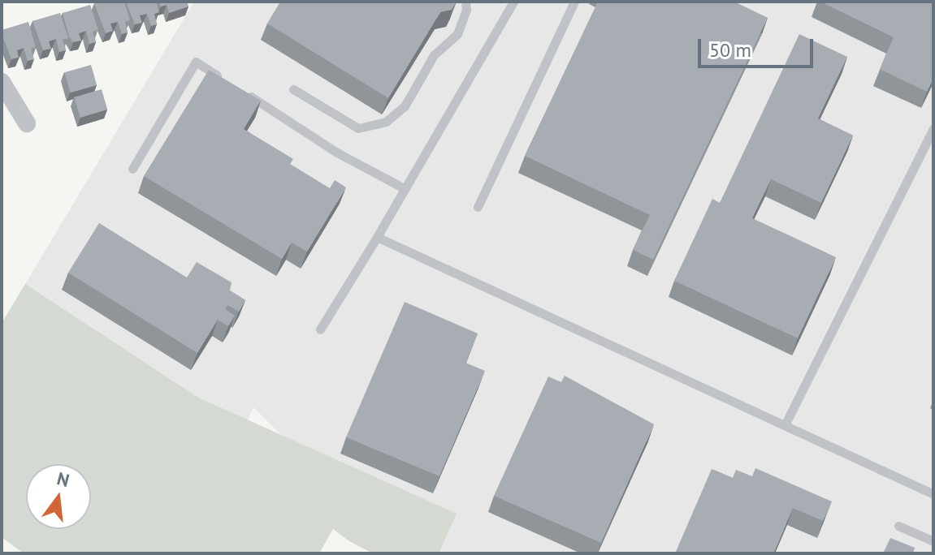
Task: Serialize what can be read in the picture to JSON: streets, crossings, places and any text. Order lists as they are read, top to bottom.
{
  "scale_bar": "50 m",
  "north": "top"
}
